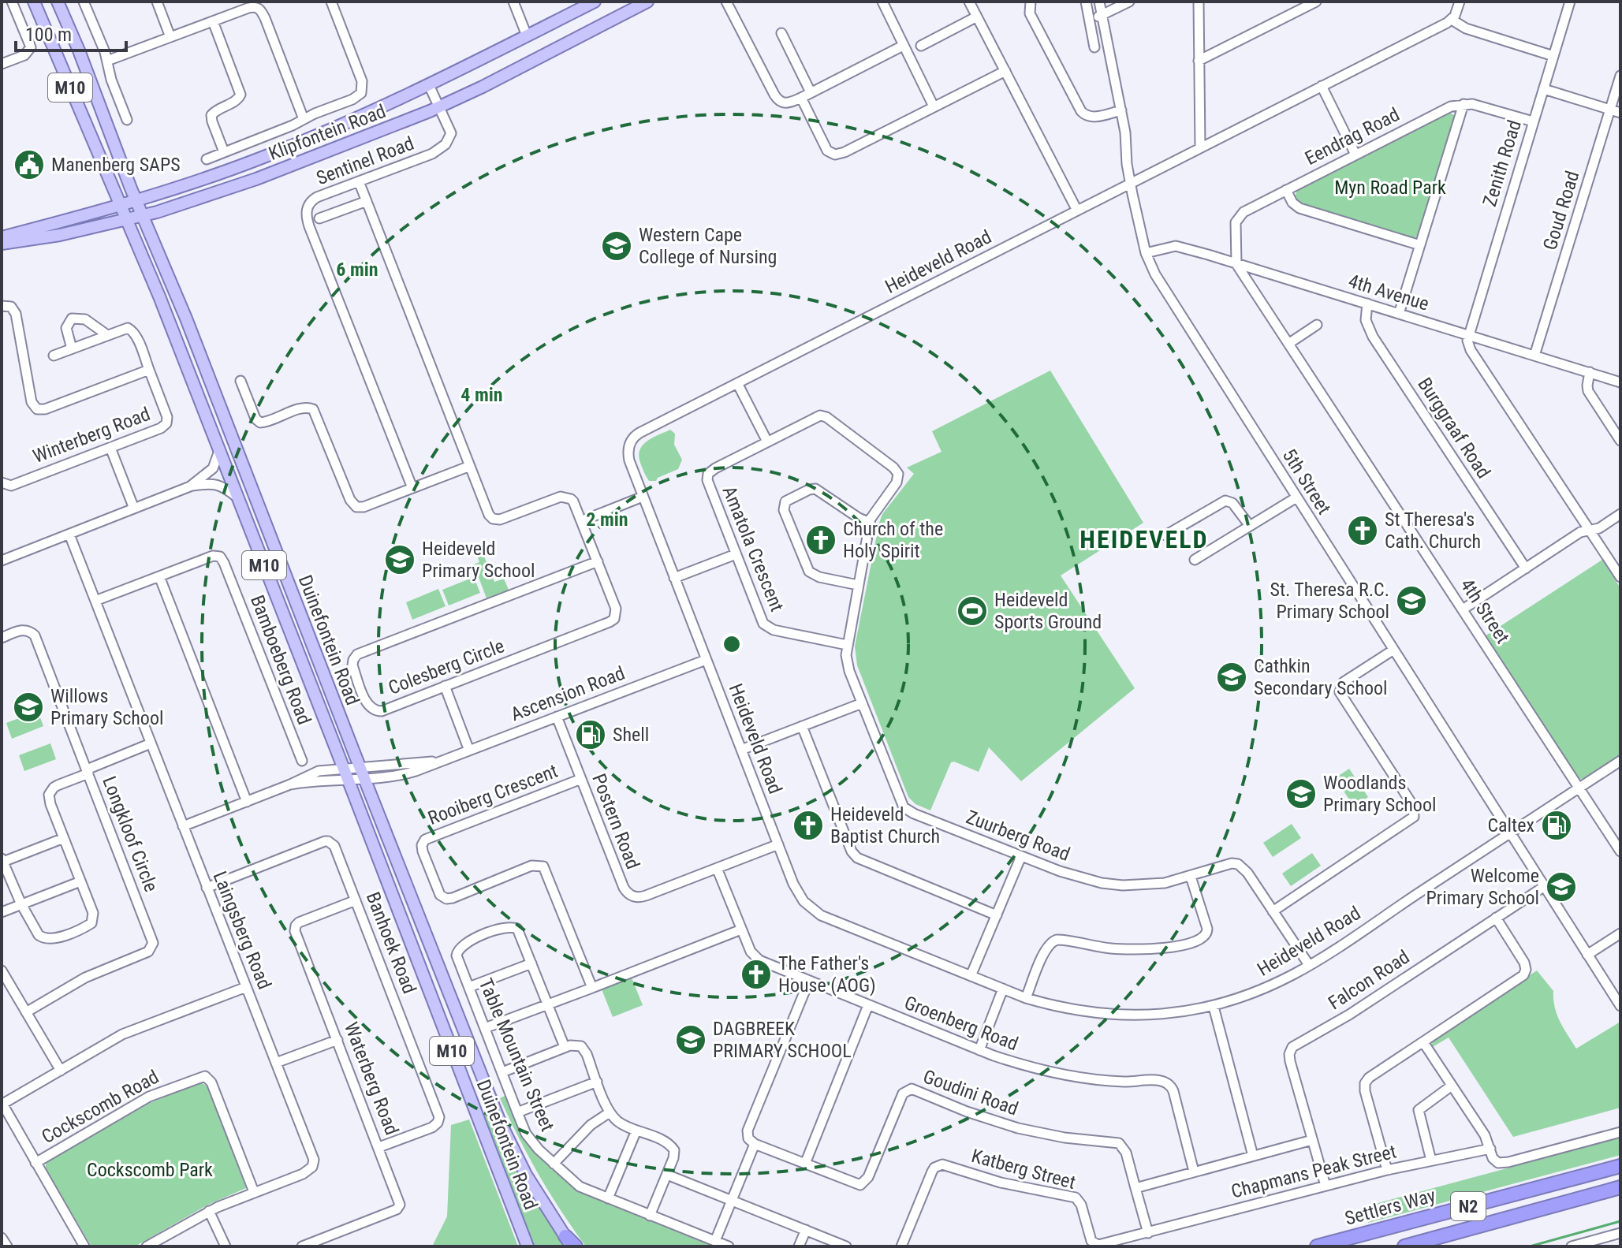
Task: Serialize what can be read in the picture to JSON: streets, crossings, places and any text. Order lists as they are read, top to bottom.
{
  "streets": {
    "highway": ["N2", "Settlers Way"],
    "main road": ["M10", "Klipfontein Road", "Duinefontein Road"],
    "street": [
      "Eendrag Road",
      "Sentinel Road",
      "Zenith Road",
      "Goud Road",
      "Heideveld Road",
      "4th Avenue",
      "Burggraaf Road",
      "Winterberg Road",
      "5th Street",
      "Amatola Crescent",
      "4th Street",
      "Bamboeberg Road",
      "Colesberg Circle",
      "Ascension Road",
      "Rooiberg Crescent",
      "Postern Road",
      "Longkloof Circle",
      "Zuurberg Road",
      "Laingsberg Road",
      "Banhoek Road",
      "Falcon Road",
      "Groenberg Road",
      "Table Mountain Street",
      "Waterberg Road",
      "Goudini Road",
      "Cockscomb Road",
      "Katberg Street",
      "Chapmans Peak Street"
    ]
  },
  "crossings": [
    ["Klipfontein Road", "Sentinel Road"],
    ["Klipfontein Road", "Duinefontein Road"],
    ["Eendrag Road", "4th Avenue"],
    ["Eendrag Road", "4th Street"],
    ["Zenith Road", "4th Avenue"],
    ["Goud Road", "4th Avenue"],
    ["Heideveld Road", "5th Street"],
    ["Heideveld Road", "4th Street"],
    ["Heideveld Road", "Ascension Road"],
    ["Heideveld Road", "Postern Road"],
    ["Heideveld Road", "Zuurberg Road"],
    ["4th Avenue", "Burggraaf Road"],
    ["4th Avenue", "5th Street"],
    ["4th Avenue", "4th Street"],
    ["5th Street", "Falcon Road"],
    ["Amatola Crescent", "Zuurberg Road"],
    ["Duinefontein Road", "Ascension Road"],
    ["Bamboeberg Road", "Laingsberg Road"],
    ["Ascension Road", "Postern Road"],
    ["Rooiberg Crescent", "Postern Road"],
    ["Postern Road", "Groenberg Road"],
    ["Laingsberg Road", "Banhoek Road"],
    ["Laingsberg Road", "Cockscomb Road"],
    ["Banhoek Road", "Waterberg Road"],
    ["Katberg Street", "Chapmans Peak Street"]
  ],
  "districts": ["HEIDEVELD"],
  "parks": ["Myn Road Park", "Cockscomb Park"],
  "places": {
    "public building": ["Manenberg SAPS"],
    "school or university": [
      "Western Cape College of Nursing",
      "Heideveld Primary School",
      "St. Theresa R.C. Primary School",
      "Cathkin Secondary School",
      "Willows Primary School",
      "Woodlands Primary School",
      "Welcome Primary School",
      "DAGBREEK PRIMARY SCHOOL"
    ],
    "church": [
      "St Theresa's Cath. Church",
      "Church of the Holy Spirit",
      "Heideveld Baptist Church",
      "The Father's House (AOG)"
    ],
    "sports": ["Heideveld Sports Ground"],
    "fuel station": ["Shell", "Caltex"]
  },
  "scale_bar": "100 m",
  "rings": ["6 min", "4 min", "2 min"]
}
